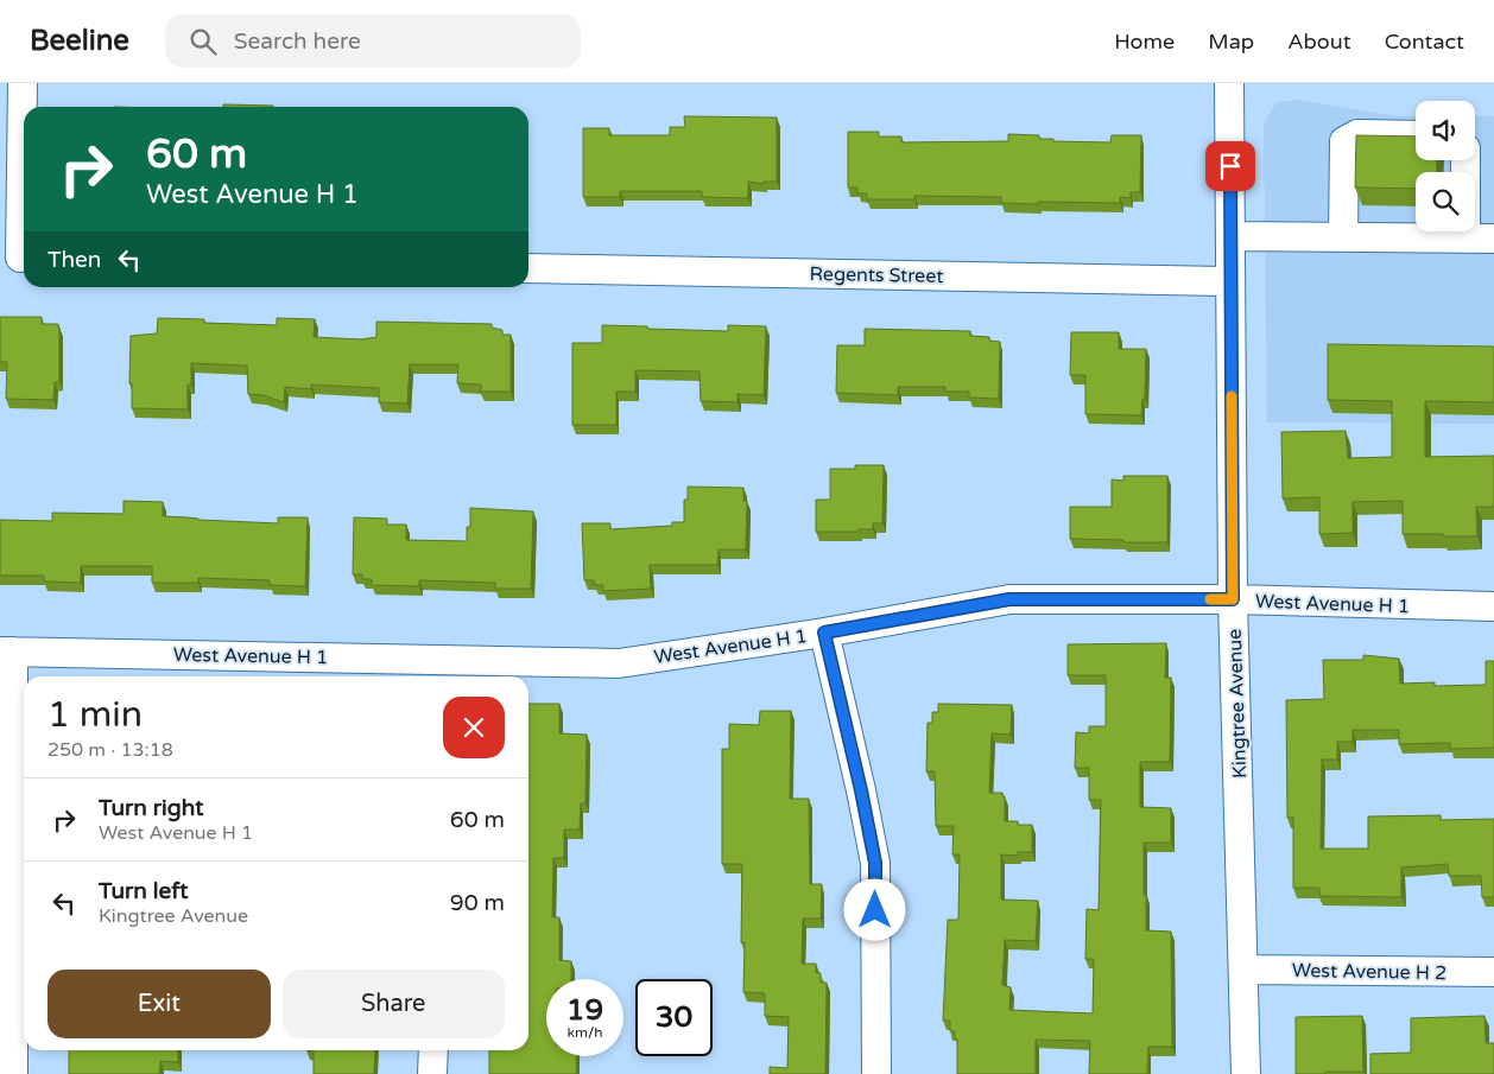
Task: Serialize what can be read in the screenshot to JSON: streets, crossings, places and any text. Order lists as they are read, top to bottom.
{
  "streets": {
    "street": [
      "Regents Street",
      "West Avenue H 1",
      "Kingtree Avenue",
      "West Avenue H 2"
    ]
  },
  "crossings": [
    ["Regents Street", "Kingtree Avenue"],
    ["West Avenue H 1", "Kingtree Avenue"],
    ["Kingtree Avenue", "West Avenue H 2"]
  ],
  "page": {
    "header": "Beeline",
    "search": "Search here",
    "nav": [
      "Home",
      "Map",
      "About",
      "Contact"
    ],
    "turn": ["60 m", "West Avenue H 1"],
    "then": "Then",
    "heading": ["1 min", "250 m · 13:18"],
    "list": [
      {
        "name": "Turn right",
        "note": "West Avenue H 1",
        "value": "60 m"
      },
      {
        "name": "Turn left",
        "note": "Kingtree Avenue",
        "value": "90 m"
      }
    ],
    "buttons": ["Exit", "Share"],
    "speed": "19 km/h",
    "limit": "30"
  }
}
